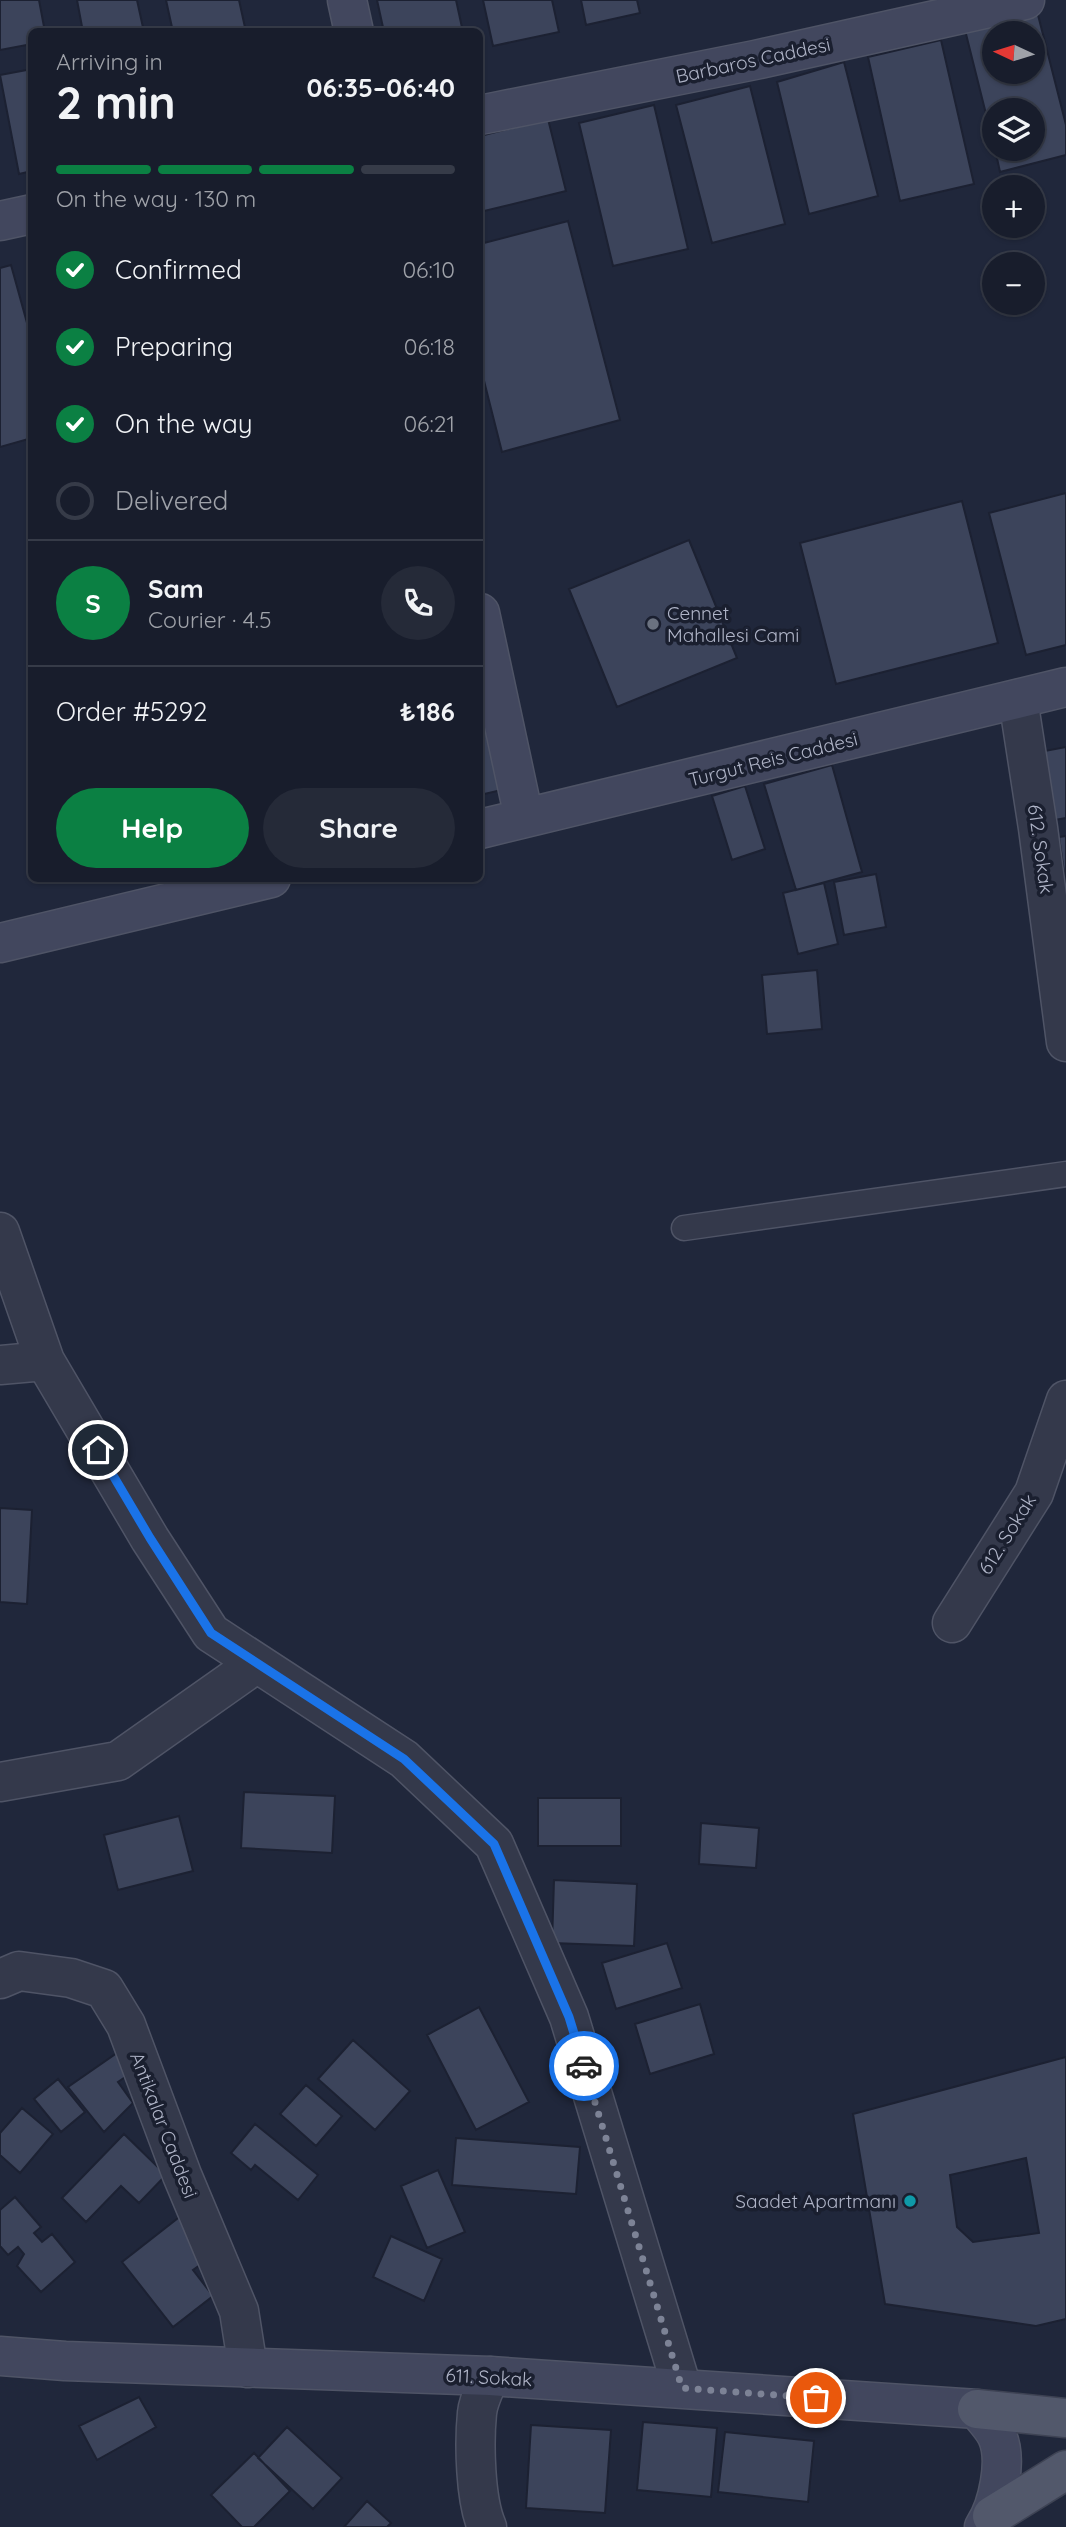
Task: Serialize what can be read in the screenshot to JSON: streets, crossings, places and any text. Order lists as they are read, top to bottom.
{
  "streets": {
    "street": [
      "Barbaros Caddesi",
      "Turgut Reis Caddesi",
      "612. Sokak",
      "Antikalar Caddesi",
      "611. Sokak"
    ]
  },
  "crossings": [
    ["Turgut Reis Caddesi", "612. Sokak"],
    ["Antikalar Caddesi", "611. Sokak"]
  ],
  "places": ["Cennet Mahallesi Cami", "Saadet Apartmanı"],
  "north": "left",
  "page": {
    "map_buttons": ["+", "−"],
    "heading": ["2 min", "Arriving in", "06:35–06:40"],
    "panel": [
      "Sam",
      "Courier · 4.5",
      "Order #5292",
      "₺186"
    ],
    "bar": "On the way · 130 m",
    "list": [
      ["Confirmed", "06:10"],
      ["Preparing", "06:18"],
      ["On the way", "06:21"],
      "Delivered"
    ],
    "round": "S",
    "buttons": ["Help", "Share"]
  }
}
